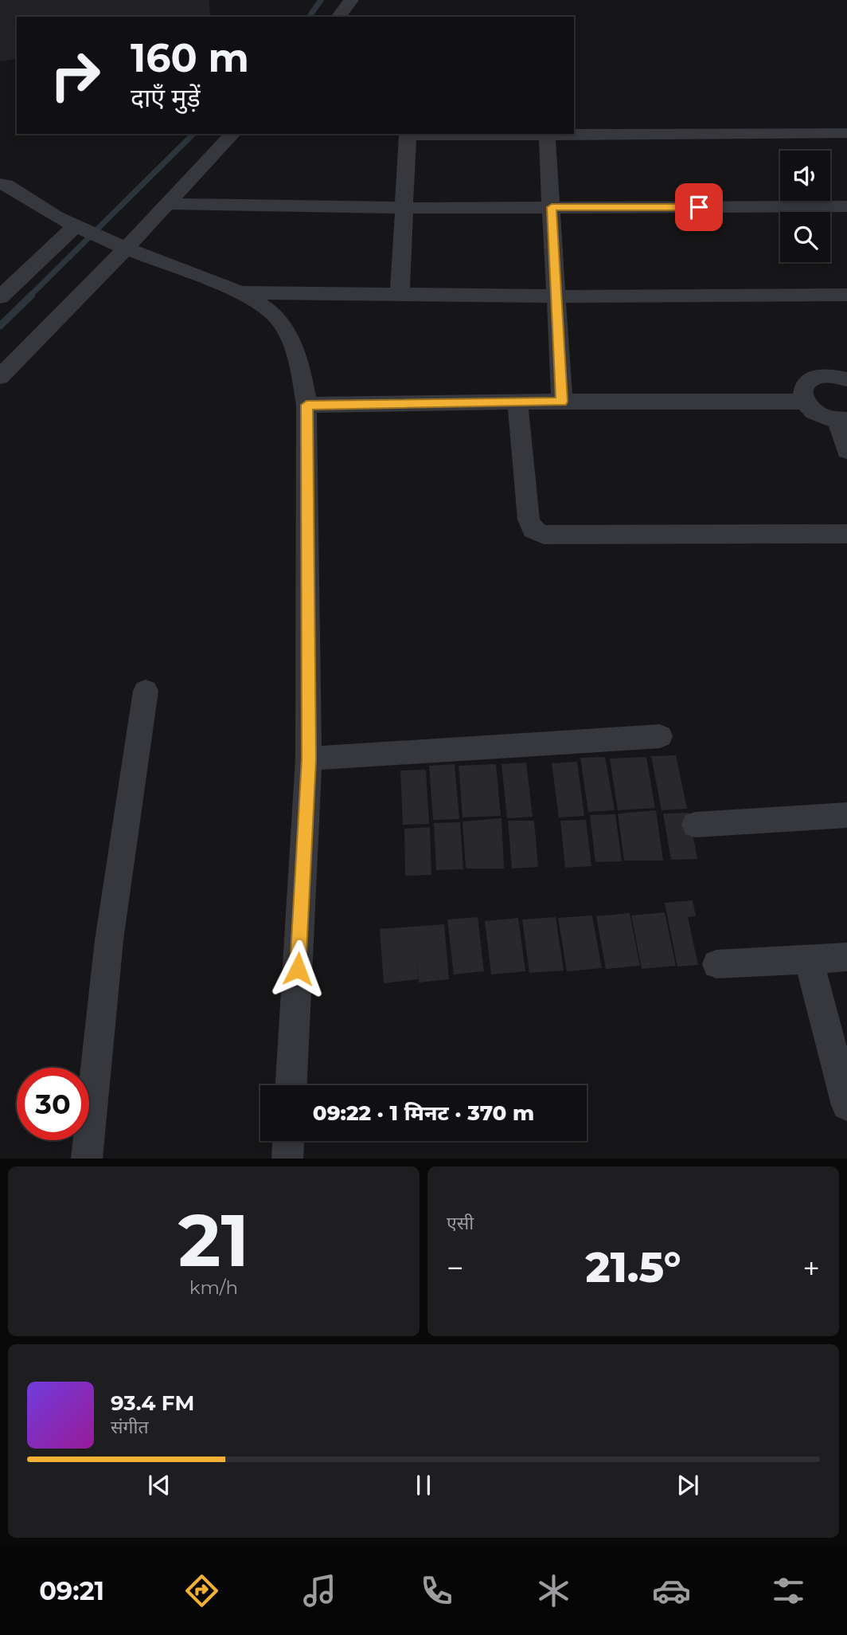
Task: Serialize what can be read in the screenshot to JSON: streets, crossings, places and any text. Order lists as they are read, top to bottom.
{
  "page": {
    "turn": ["160 m", "दाएँ मुड़ें"],
    "limit": "30",
    "trip": "09:22 · 1 मिनट · 370 m",
    "tile": [
      ["21", "km/h"],
      "एसी"
    ],
    "heat": ["−", "21.5°", "+"],
    "song": ["93.4 FM", "संगीत"],
    "tabs": "09:21"
  }
}
